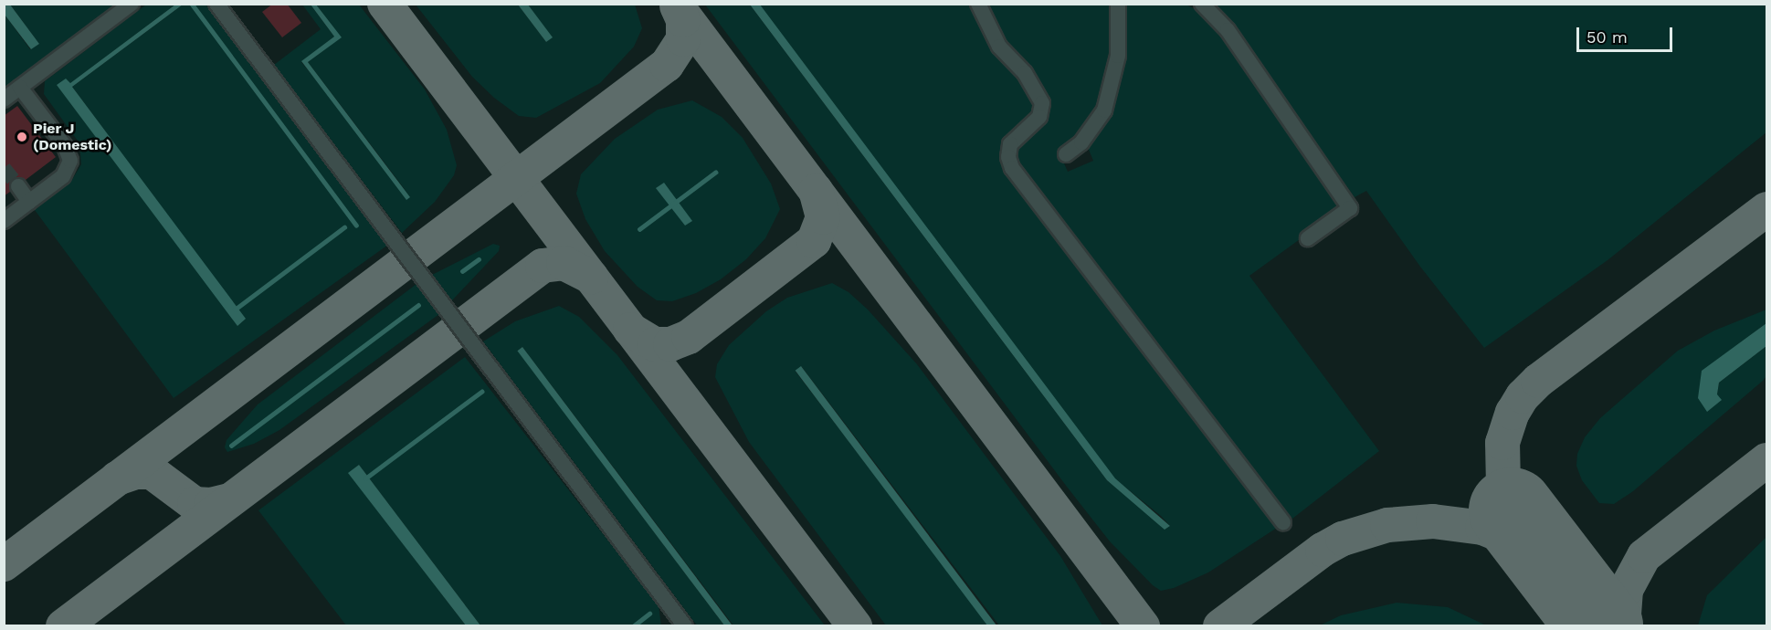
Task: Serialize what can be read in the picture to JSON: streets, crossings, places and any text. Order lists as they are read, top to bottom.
{
  "places": ["Pier J (Domestic)"],
  "scale_bar": "50 m"
}
